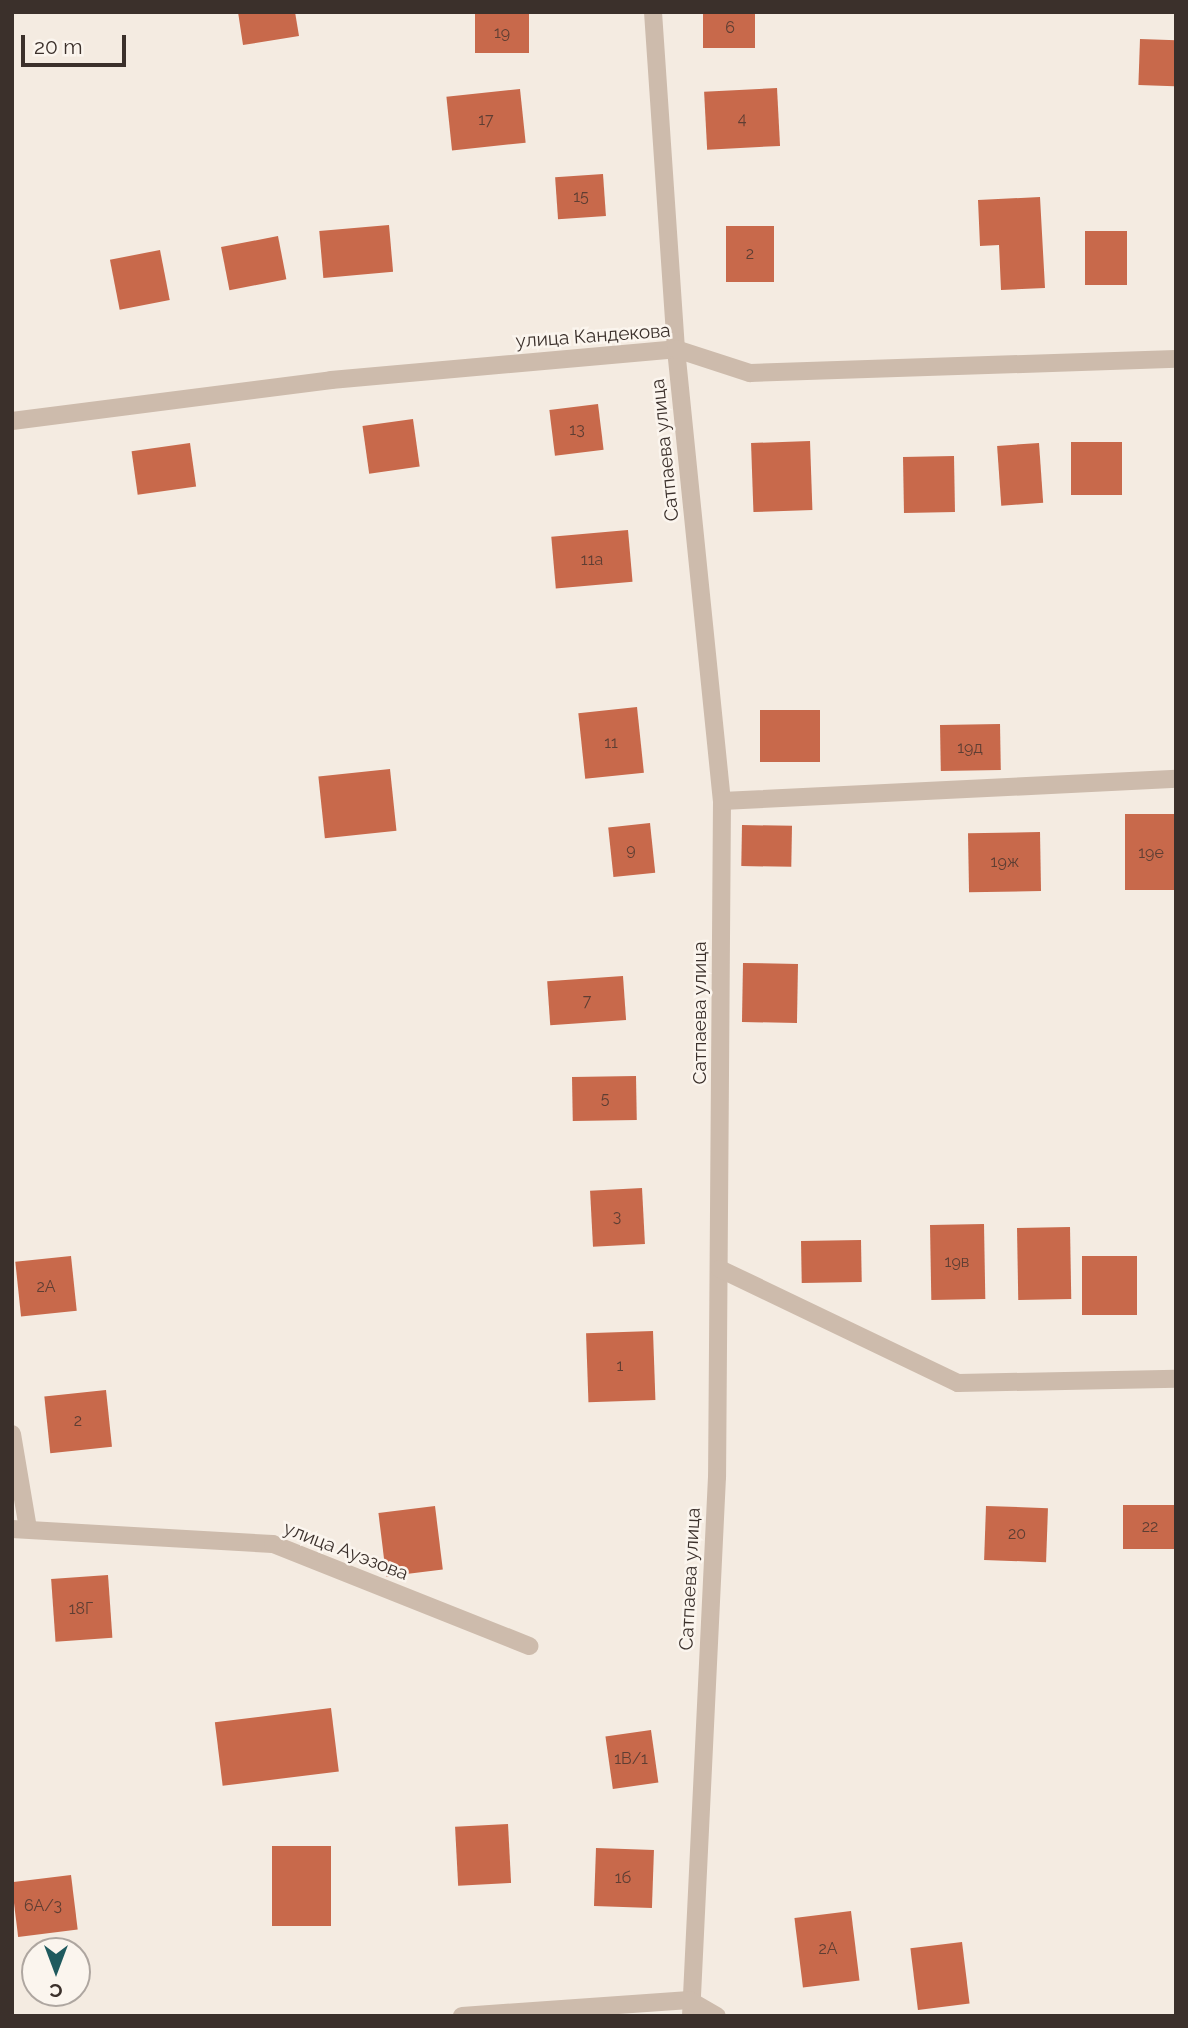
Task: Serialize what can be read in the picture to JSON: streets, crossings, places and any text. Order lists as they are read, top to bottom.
{
  "streets": {
    "street": ["улица Кандекова", "Сатпаева улица", "улица Ауэзова"]
  },
  "crossings": [
    ["улица Кандекова", "Сатпаева улица"]
  ],
  "house_numbers": [
    "6",
    "19",
    "4",
    "17",
    "15",
    "2",
    "13",
    "11а",
    "11",
    "19д",
    "9",
    "19е",
    "19ж",
    "7",
    "5",
    "3",
    "19в",
    "2А",
    "1",
    "2",
    "22",
    "20",
    "18Г",
    "1В/1",
    "1б",
    "6А/3",
    "2А"
  ],
  "scale_bar": "20 m",
  "north": "bottom"
}
